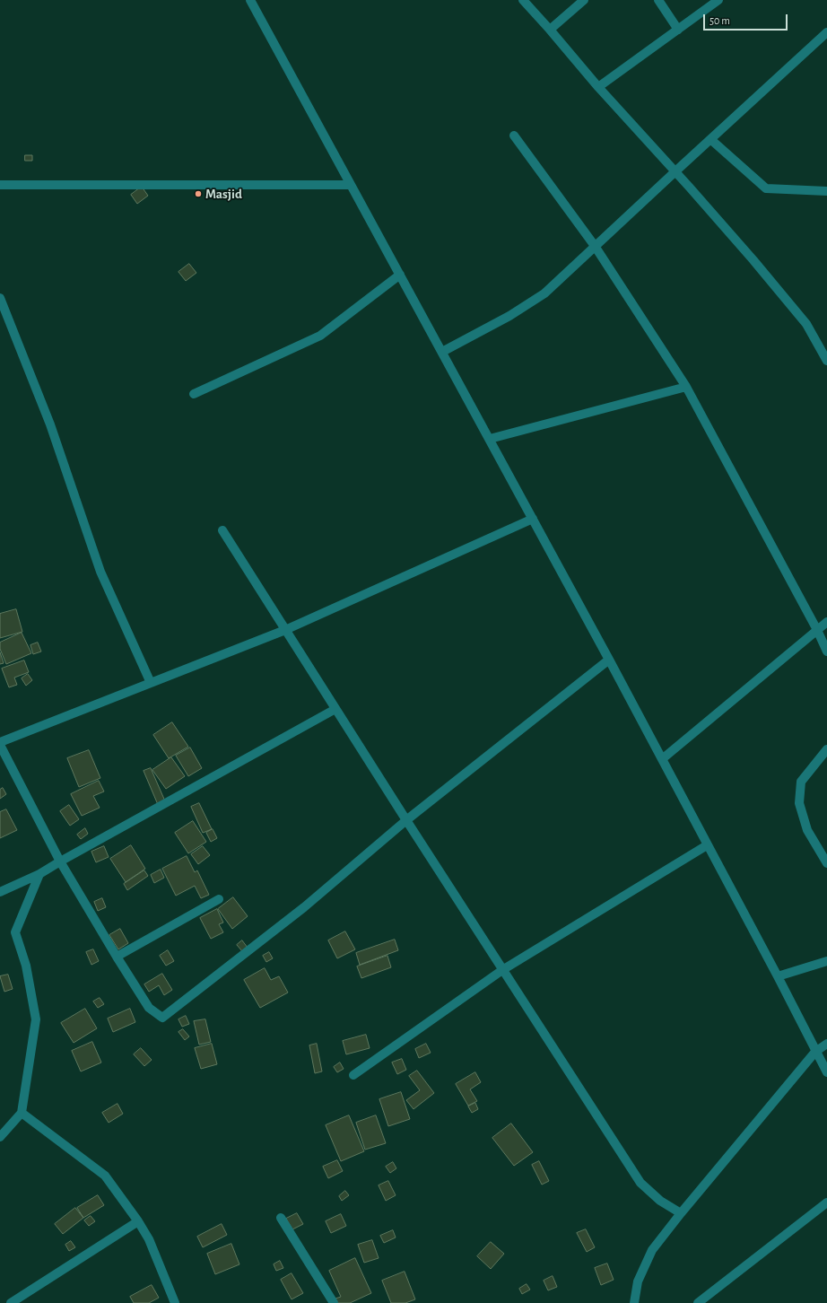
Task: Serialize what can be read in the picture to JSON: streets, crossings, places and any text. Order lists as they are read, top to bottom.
{
  "places": ["Masjid"],
  "scale_bar": "50 m"
}
